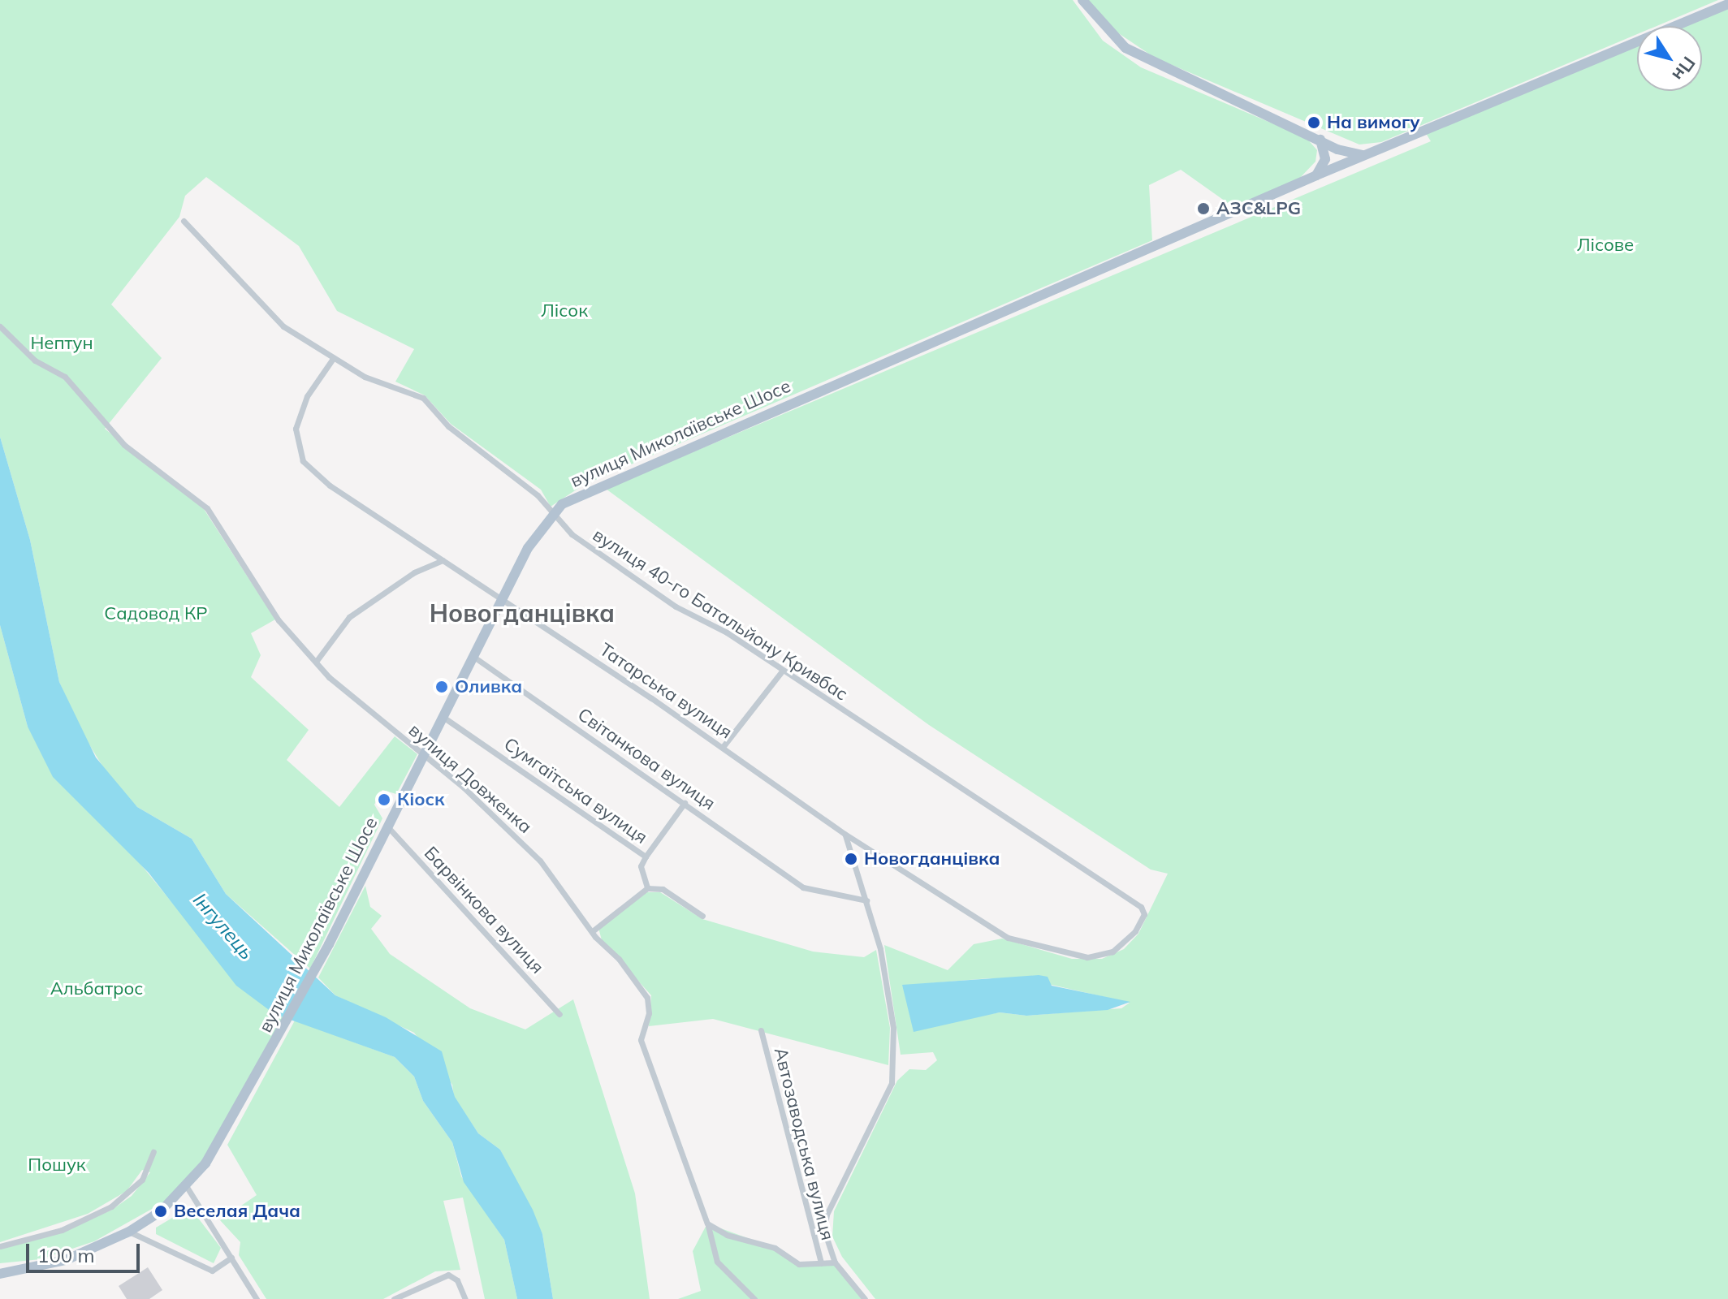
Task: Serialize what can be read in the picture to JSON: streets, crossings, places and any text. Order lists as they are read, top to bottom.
{
  "streets": {
    "main road": ["вулиця Миколаївське Шосе"],
    "street": [
      "вулиця 40-го Батальйону Кривбас",
      "Татарська вулиця",
      "Світанкова вулиця",
      "вулиця Довженка",
      "Сумгаїтська вулиця",
      "Барвінкова вулиця",
      "Автозаводська вулиця"
    ]
  },
  "crossings": [
    ["вулиця Миколаївське Шосе", "вулиця 40-го Батальйону Кривбас"],
    ["вулиця Миколаївське Шосе", "Татарська вулиця"],
    ["вулиця Миколаївське Шосе", "Світанкова вулиця"],
    ["вулиця Миколаївське Шосе", "вулиця Довженка"],
    ["вулиця Миколаївське Шосе", "Сумгаїтська вулиця"],
    ["вулиця Миколаївське Шосе", "Барвінкова вулиця"],
    ["вулиця 40-го Батальйону Кривбас", "Татарська вулиця"]
  ],
  "districts": ["Новогданцівка"],
  "water": ["Інгулець"],
  "parks": [
    "Лісове",
    "Лісок",
    "Нептун",
    "Садовод КР",
    "Альбатрос",
    "Пошук"
  ],
  "places": [
    "На вимогу",
    "АЗС&LPG",
    "Оливка",
    "Кіоск",
    "Новогданцівка",
    "Веселая Дача"
  ],
  "scale_bar": "100 m",
  "north": "bottom right"
}
